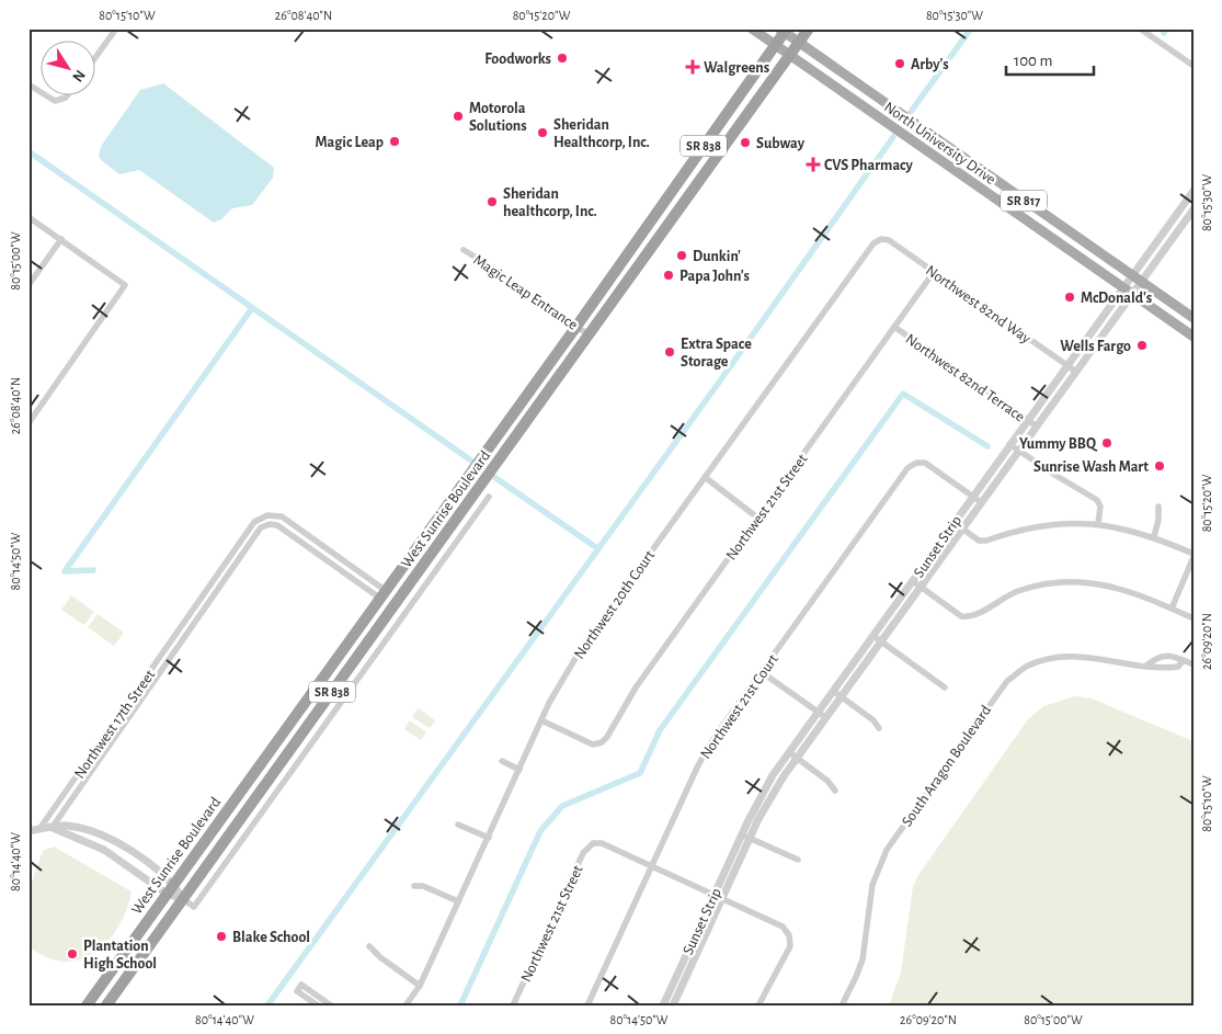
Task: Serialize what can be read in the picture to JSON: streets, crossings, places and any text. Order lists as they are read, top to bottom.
{
  "streets": {
    "highway": ["SR 838", "West Sunrise Boulevard"],
    "main road": ["North University Drive", "SR 817"],
    "street": [
      "Magic Leap Entrance",
      "Northwest 82nd Way",
      "Northwest 82nd Terrace",
      "Northwest 21st Street",
      "Sunset Strip",
      "Northwest 20th Court",
      "Northwest 21st Court",
      "Northwest 17th Street",
      "South Aragon Boulevard"
    ]
  },
  "crossings": [
    ["North University Drive", "West Sunrise Boulevard"],
    ["North University Drive", "Sunset Strip"],
    ["Magic Leap Entrance", "West Sunrise Boulevard"],
    ["Northwest 82nd Way", "Northwest 21st Street"],
    ["Northwest 82nd Way", "Sunset Strip"],
    ["Northwest 82nd Way", "Northwest 20th Court"],
    ["Northwest 82nd Terrace", "Northwest 21st Street"],
    ["Northwest 82nd Terrace", "Sunset Strip"],
    ["Northwest 21st Street", "Northwest 20th Court"],
    ["Northwest 21st Street", "Northwest 21st Court"],
    ["West Sunrise Boulevard", "Northwest 17th Street"],
    ["Sunset Strip", "Northwest 21st Court"]
  ],
  "places": {
    "other": [
      "Foodworks",
      "Arby's",
      "Motorola Solutions",
      "Sheridan Healthcorp, Inc.",
      "Magic Leap",
      "Subway",
      "Sheridan healthcorp, Inc.",
      "Dunkin'",
      "Papa John's",
      "McDonald's",
      "Wells Fargo",
      "Extra Space Storage",
      "Yummy BBQ",
      "Sunrise Wash Mart",
      "Blake School",
      "Plantation High School"
    ],
    "health": ["Walgreens", "CVS Pharmacy"]
  },
  "scale_bar": "100 m",
  "north": "bottom right",
  "coordinates": [
    "80°15'10\"W",
    "26°08'40\"N",
    "80°15'20\"W",
    "80°15'30\"W",
    "80°15'00\"W",
    "80°14'50\"W",
    "26°09'20\"N",
    "80°14'40\"W"
  ]
}
